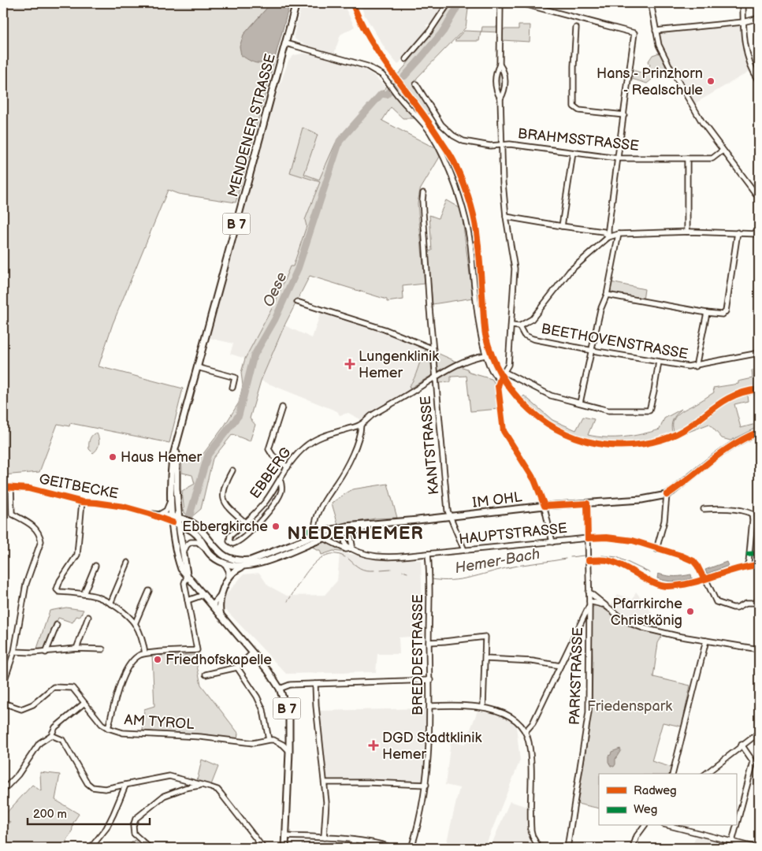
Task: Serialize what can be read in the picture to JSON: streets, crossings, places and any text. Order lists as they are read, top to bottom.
{
  "streets": {
    "main road": ["MENDENER STRASSE", "B 7", "IM OHL"],
    "street": [
      "BRAHMSSTRASSE",
      "BEETHOVENSTRASSE",
      "KANTSTRASSE",
      "EBBERG",
      "GEITBECKE",
      "HAUPTSTRASSE",
      "BREDDESTRASSE",
      "PARKSTRASSE",
      "AM TYROL"
    ]
  },
  "crossings": [
    ["MENDENER STRASSE", "B 7"],
    ["MENDENER STRASSE", "GEITBECKE"],
    ["B 7", "GEITBECKE"],
    ["KANTSTRASSE", "EBBERG"],
    ["KANTSTRASSE", "IM OHL"],
    ["KANTSTRASSE", "HAUPTSTRASSE"],
    ["IM OHL", "PARKSTRASSE"],
    ["HAUPTSTRASSE", "BREDDESTRASSE"],
    ["HAUPTSTRASSE", "PARKSTRASSE"]
  ],
  "districts": ["NIEDERHEMER"],
  "water": ["Oese", "Hemer-Bach"],
  "parks": ["Friedenspark"],
  "places": {
    "other": [
      "Hans - Prinzhorn - Realschule",
      "Haus Hemer",
      "Ebbergkirche",
      "Pfarrkirche Christkönig",
      "Friedhofskapelle"
    ],
    "health": ["Lungenklinik Hemer", "DGD Stadtklinik Hemer"]
  },
  "legend": ["Radweg", "Weg"],
  "scale_bar": "200 m"
}
